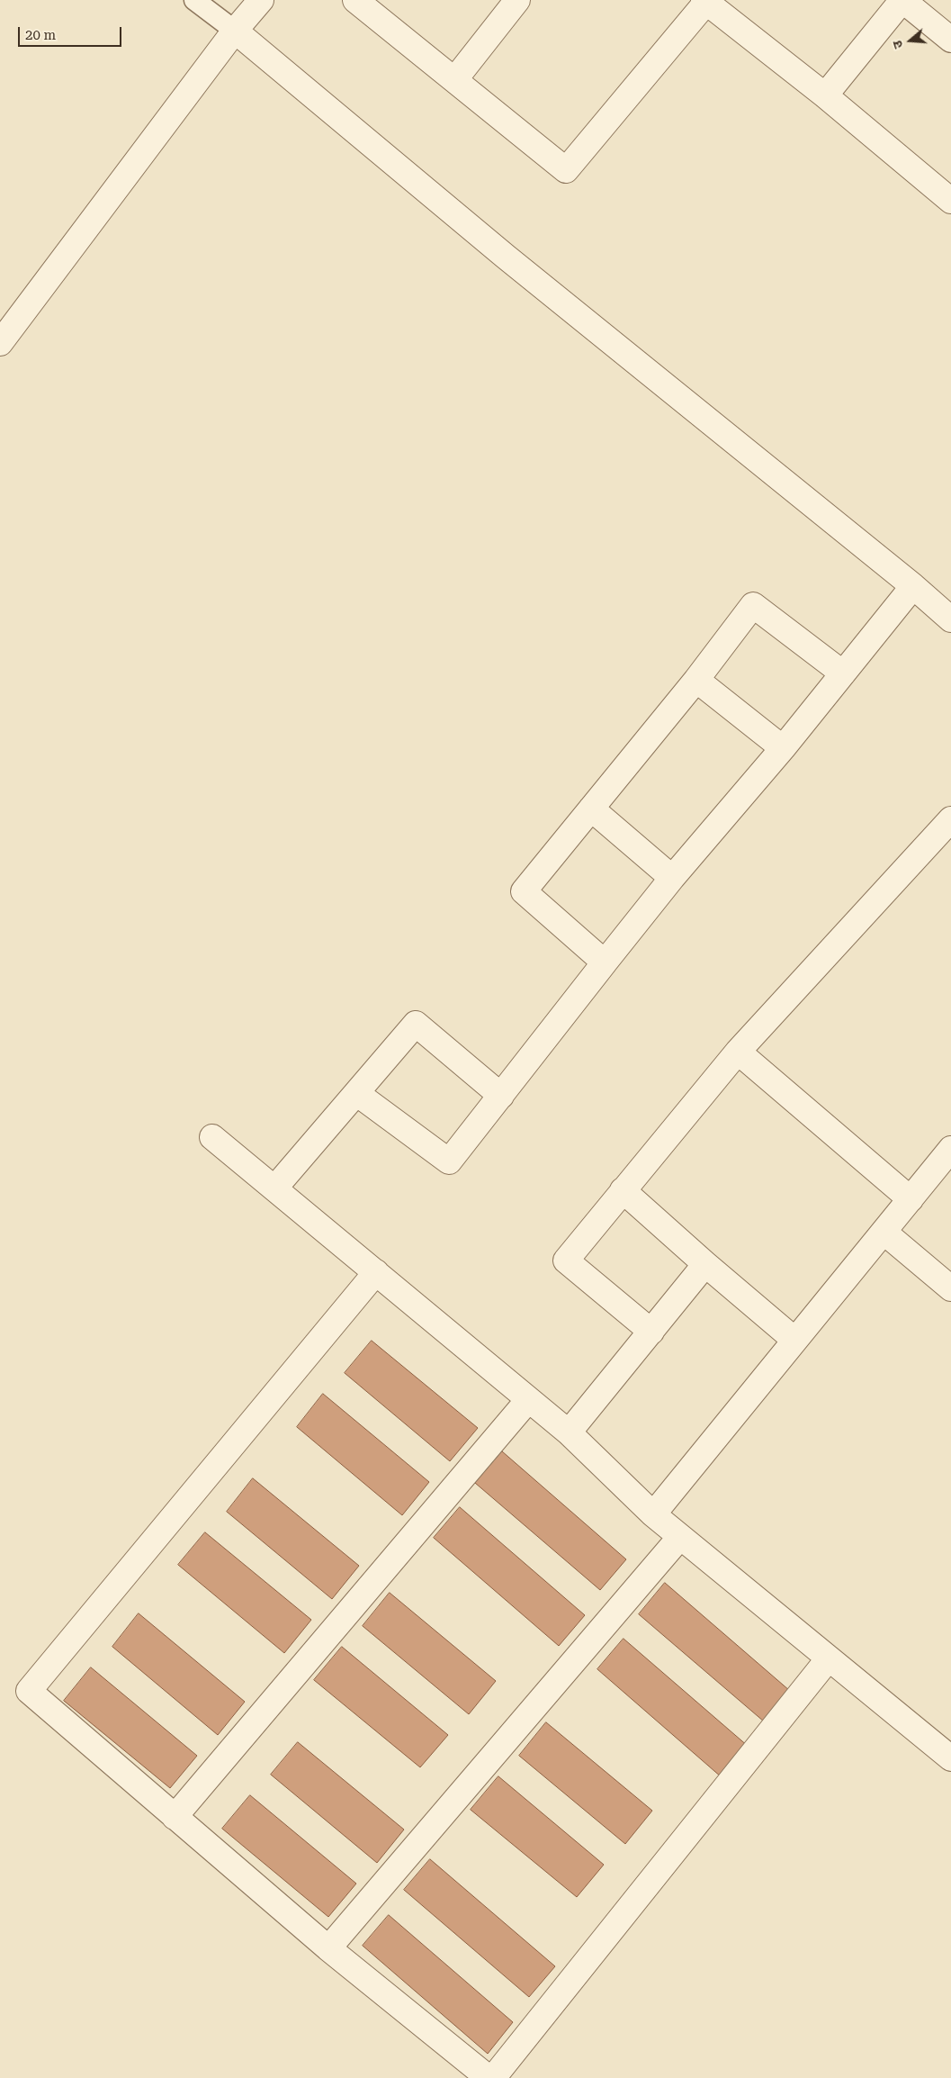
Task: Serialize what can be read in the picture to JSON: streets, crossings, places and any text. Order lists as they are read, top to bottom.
{
  "scale_bar": "20 m",
  "north": "left"
}
